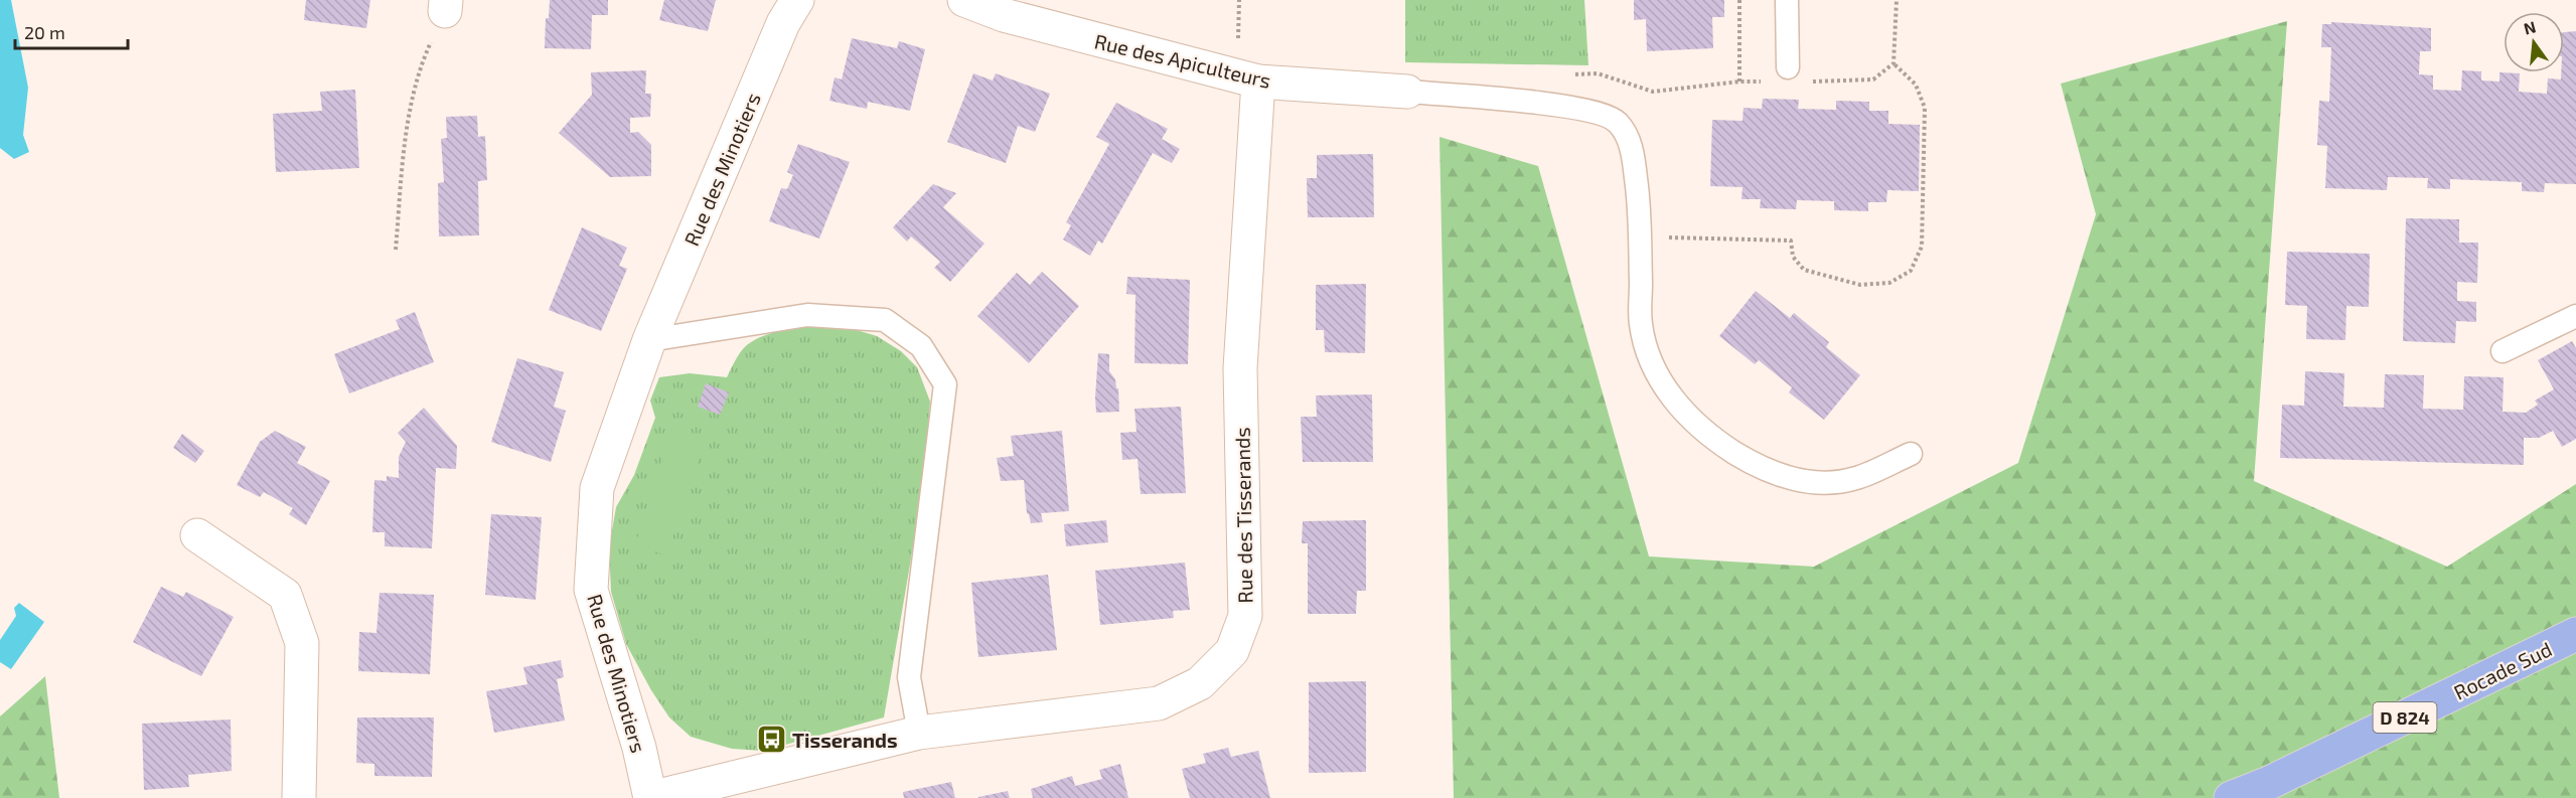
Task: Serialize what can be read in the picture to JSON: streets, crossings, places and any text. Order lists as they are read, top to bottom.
{
  "streets": {
    "main road": ["Rocade Sud", "D 824"],
    "street": ["Rue des Apiculteurs", "Rue des Minotiers", "Rue des Tisserands"]
  },
  "crossings": [
    ["Rue des Apiculteurs", "Rue des Tisserands"],
    ["Rue des Minotiers", "Rue des Tisserands"]
  ],
  "places": {
    "bus stop": ["Tisserands"]
  },
  "scale_bar": "20 m",
  "north": "top"
}
